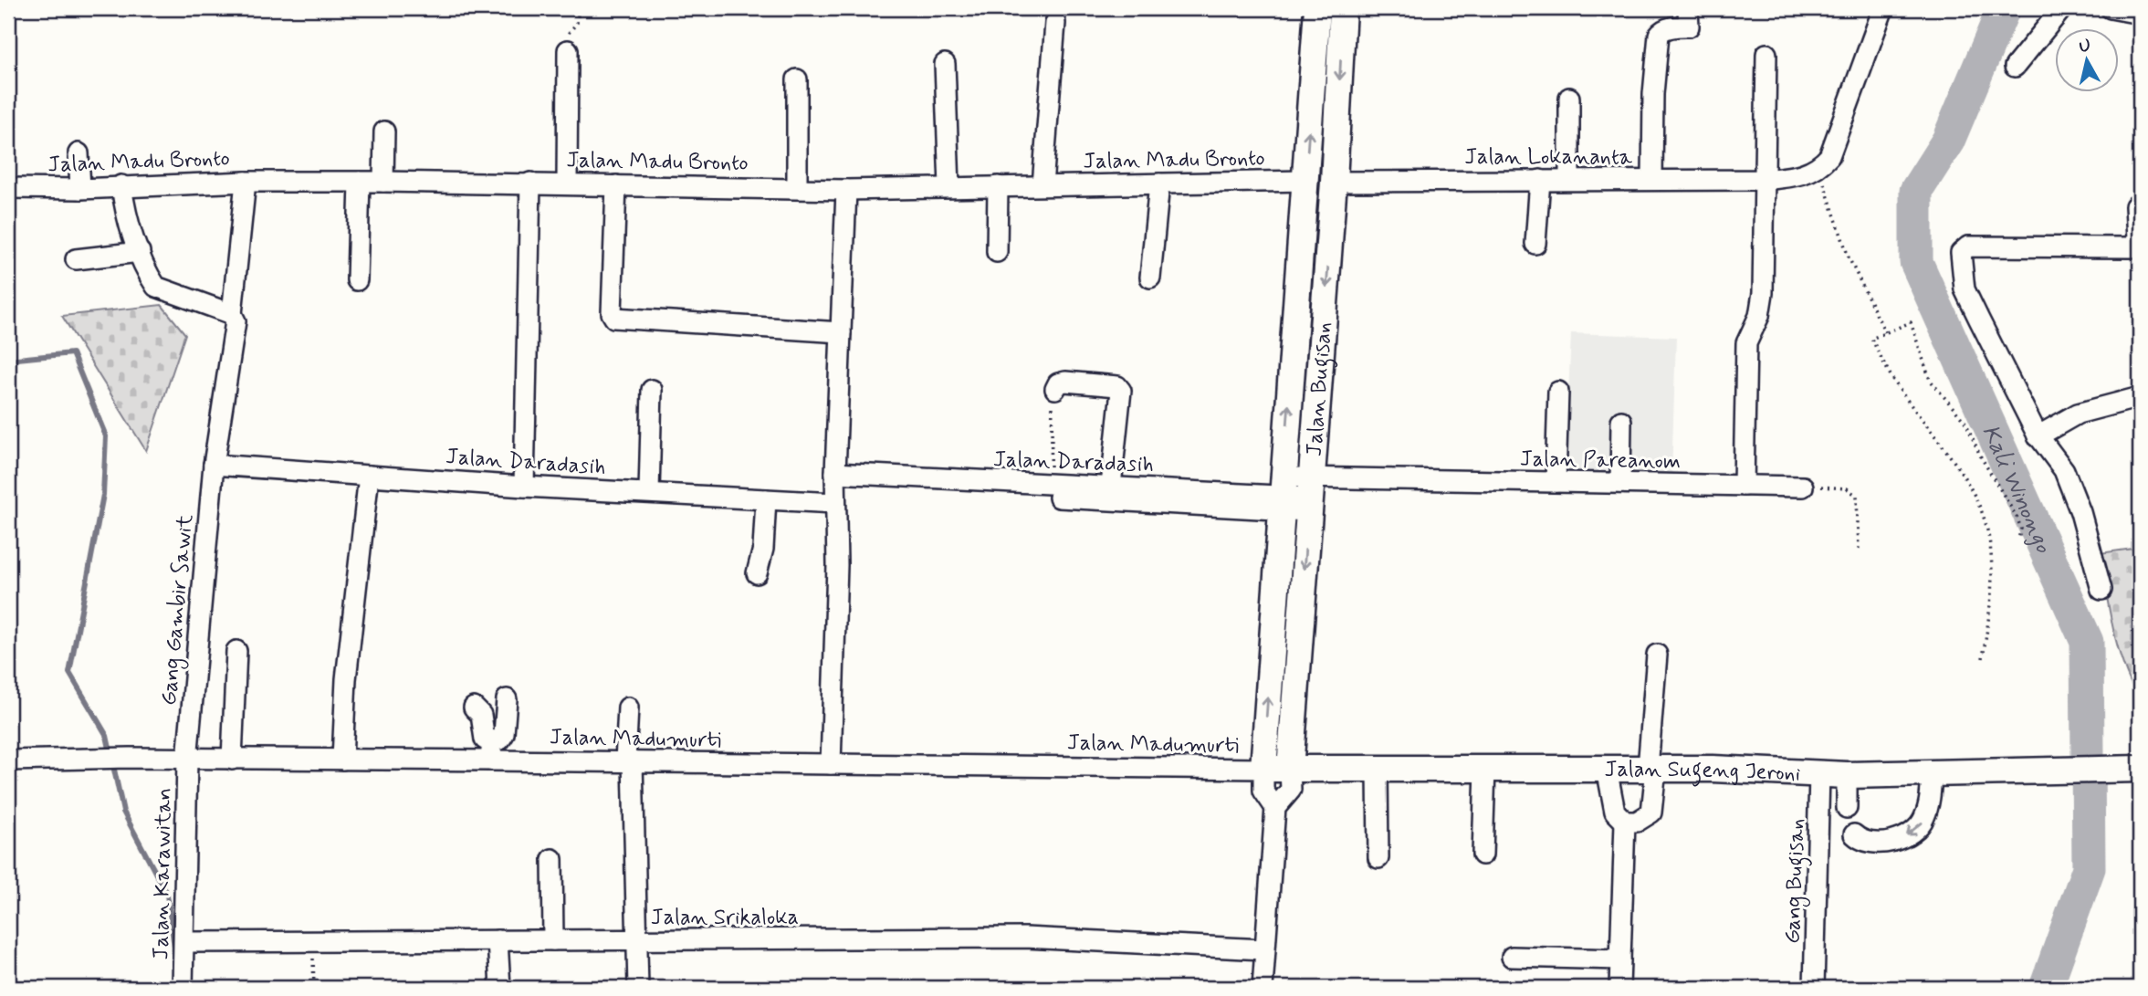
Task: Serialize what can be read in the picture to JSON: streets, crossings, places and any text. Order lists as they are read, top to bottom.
{
  "streets": {
    "main road": ["Jalan Bugisan", "Jalan Sugeng Jeroni"],
    "street": [
      "Jalan Lokananta",
      "Jalan Madu Bronto",
      "Jalan Pareanom",
      "Jalan Daradasih",
      "Gang Gambir Sawit",
      "Jalan Madumurti",
      "Jalan Karawitan",
      "Gang Bugisan",
      "Jalan Srikaloka"
    ]
  },
  "crossings": [
    ["Jalan Lokananta", "Jalan Bugisan"],
    ["Jalan Madu Bronto", "Jalan Bugisan"],
    ["Jalan Madu Bronto", "Gang Gambir Sawit"],
    ["Jalan Bugisan", "Jalan Pareanom"],
    ["Jalan Bugisan", "Jalan Daradasih"],
    ["Jalan Bugisan", "Jalan Madumurti"],
    ["Jalan Bugisan", "Jalan Sugeng Jeroni"],
    ["Jalan Pareanom", "Jalan Daradasih"],
    ["Jalan Daradasih", "Gang Gambir Sawit"],
    ["Gang Gambir Sawit", "Jalan Madumurti"],
    ["Gang Gambir Sawit", "Jalan Karawitan"],
    ["Jalan Madumurti", "Jalan Sugeng Jeroni"],
    ["Jalan Madumurti", "Jalan Karawitan"],
    ["Jalan Sugeng Jeroni", "Gang Bugisan"],
    ["Jalan Karawitan", "Jalan Srikaloka"]
  ],
  "water": ["Kali Winongo"],
  "north": "top"
}
